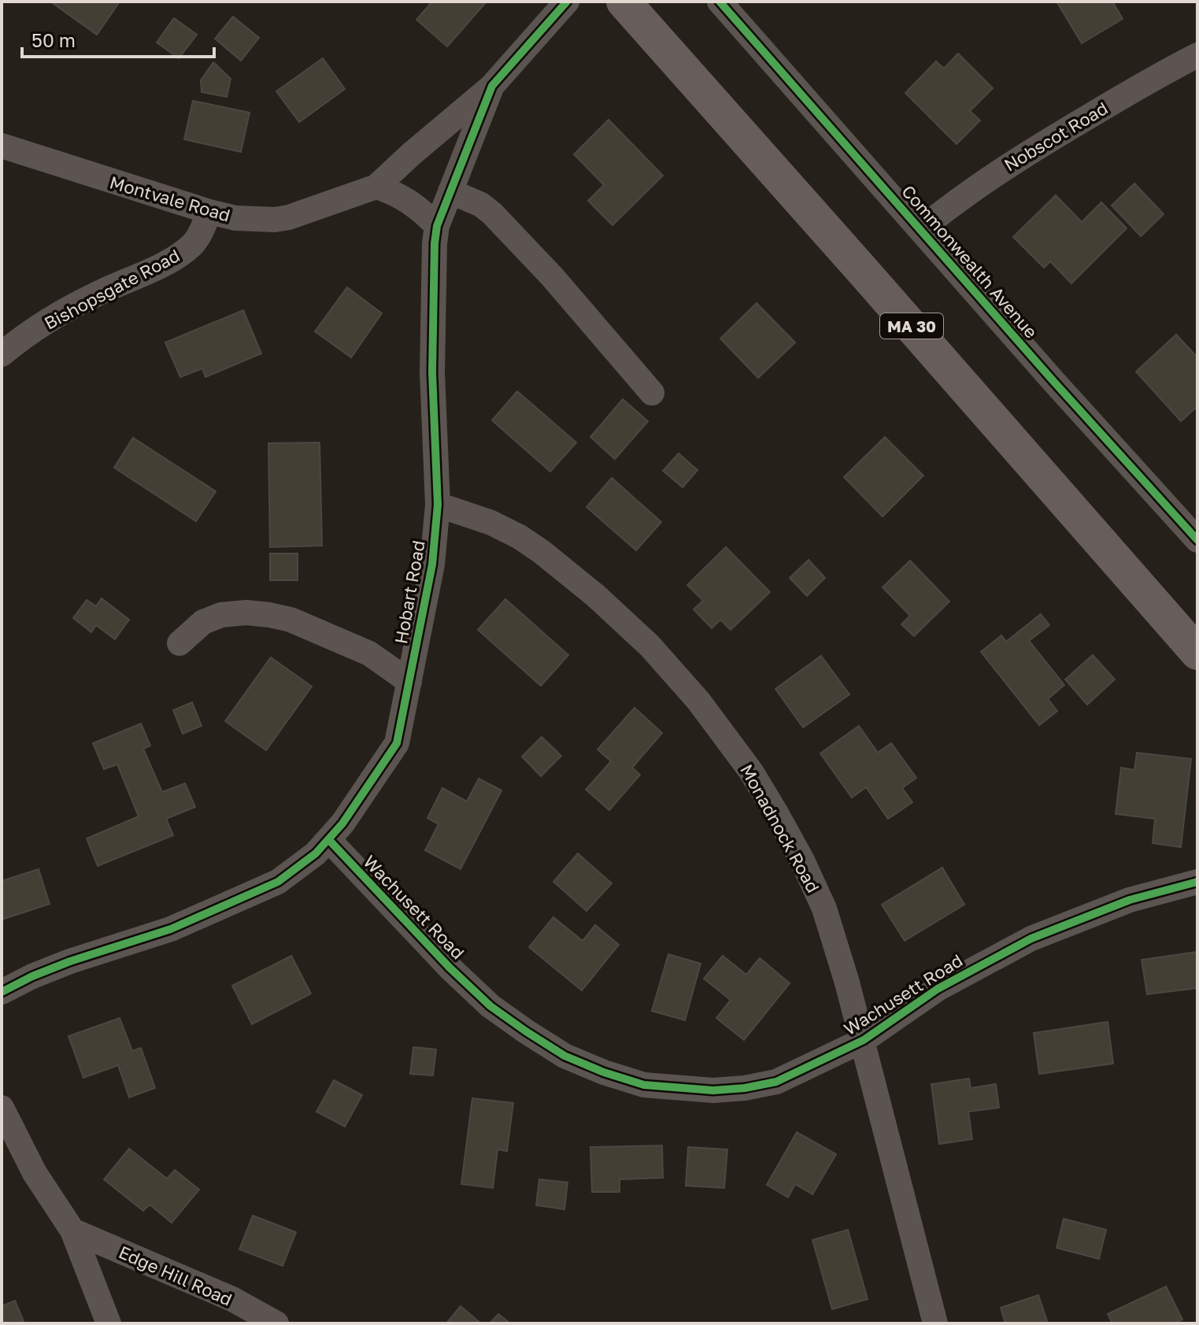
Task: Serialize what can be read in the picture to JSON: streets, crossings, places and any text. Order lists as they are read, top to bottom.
{
  "streets": {
    "main road": ["MA 30"],
    "street": [
      "Nobscot Road",
      "Montvale Road",
      "Commonwealth Avenue",
      "Bishopsgate Road",
      "Hobart Road",
      "Monadnock Road",
      "Wachusett Road",
      "Edge Hill Road"
    ]
  },
  "crossings": [
    ["Nobscot Road", "Commonwealth Avenue"],
    ["Montvale Road", "Bishopsgate Road"],
    ["Montvale Road", "Hobart Road"],
    ["Hobart Road", "Monadnock Road"],
    ["Hobart Road", "Wachusett Road"],
    ["Monadnock Road", "Wachusett Road"]
  ],
  "scale_bar": "50 m"
}
